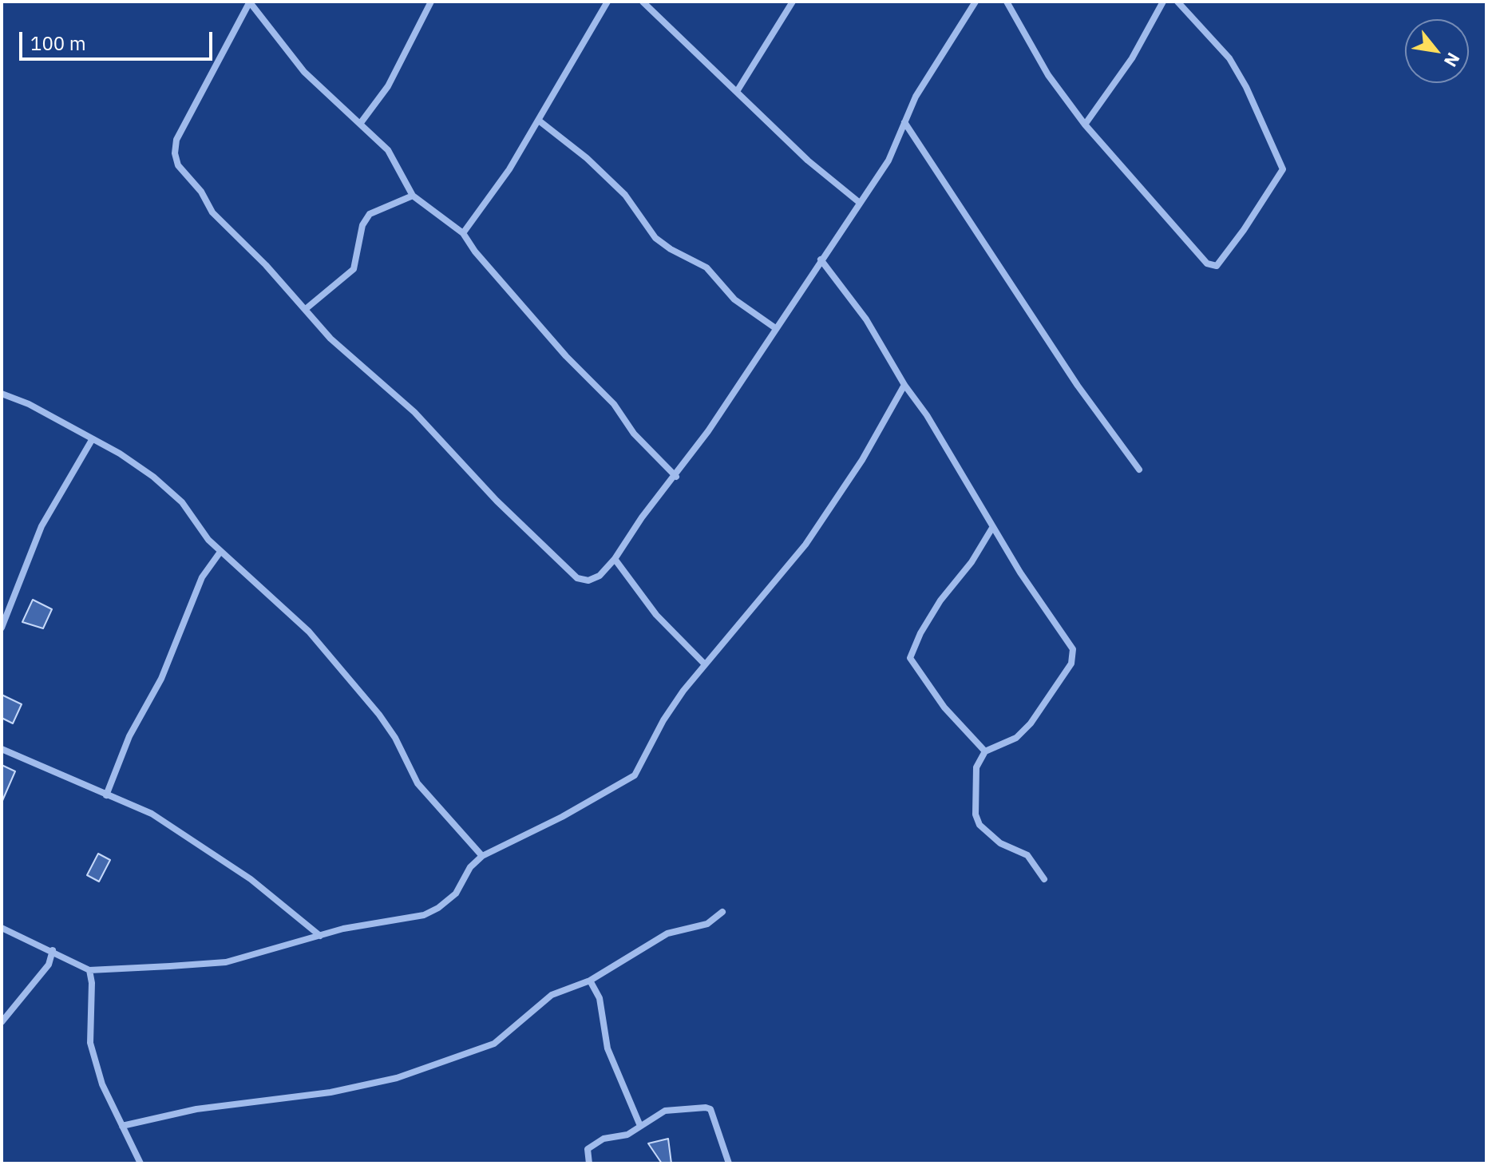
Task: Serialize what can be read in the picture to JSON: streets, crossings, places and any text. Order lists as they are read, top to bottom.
{
  "scale_bar": "100 m",
  "north": "bottom right"
}
